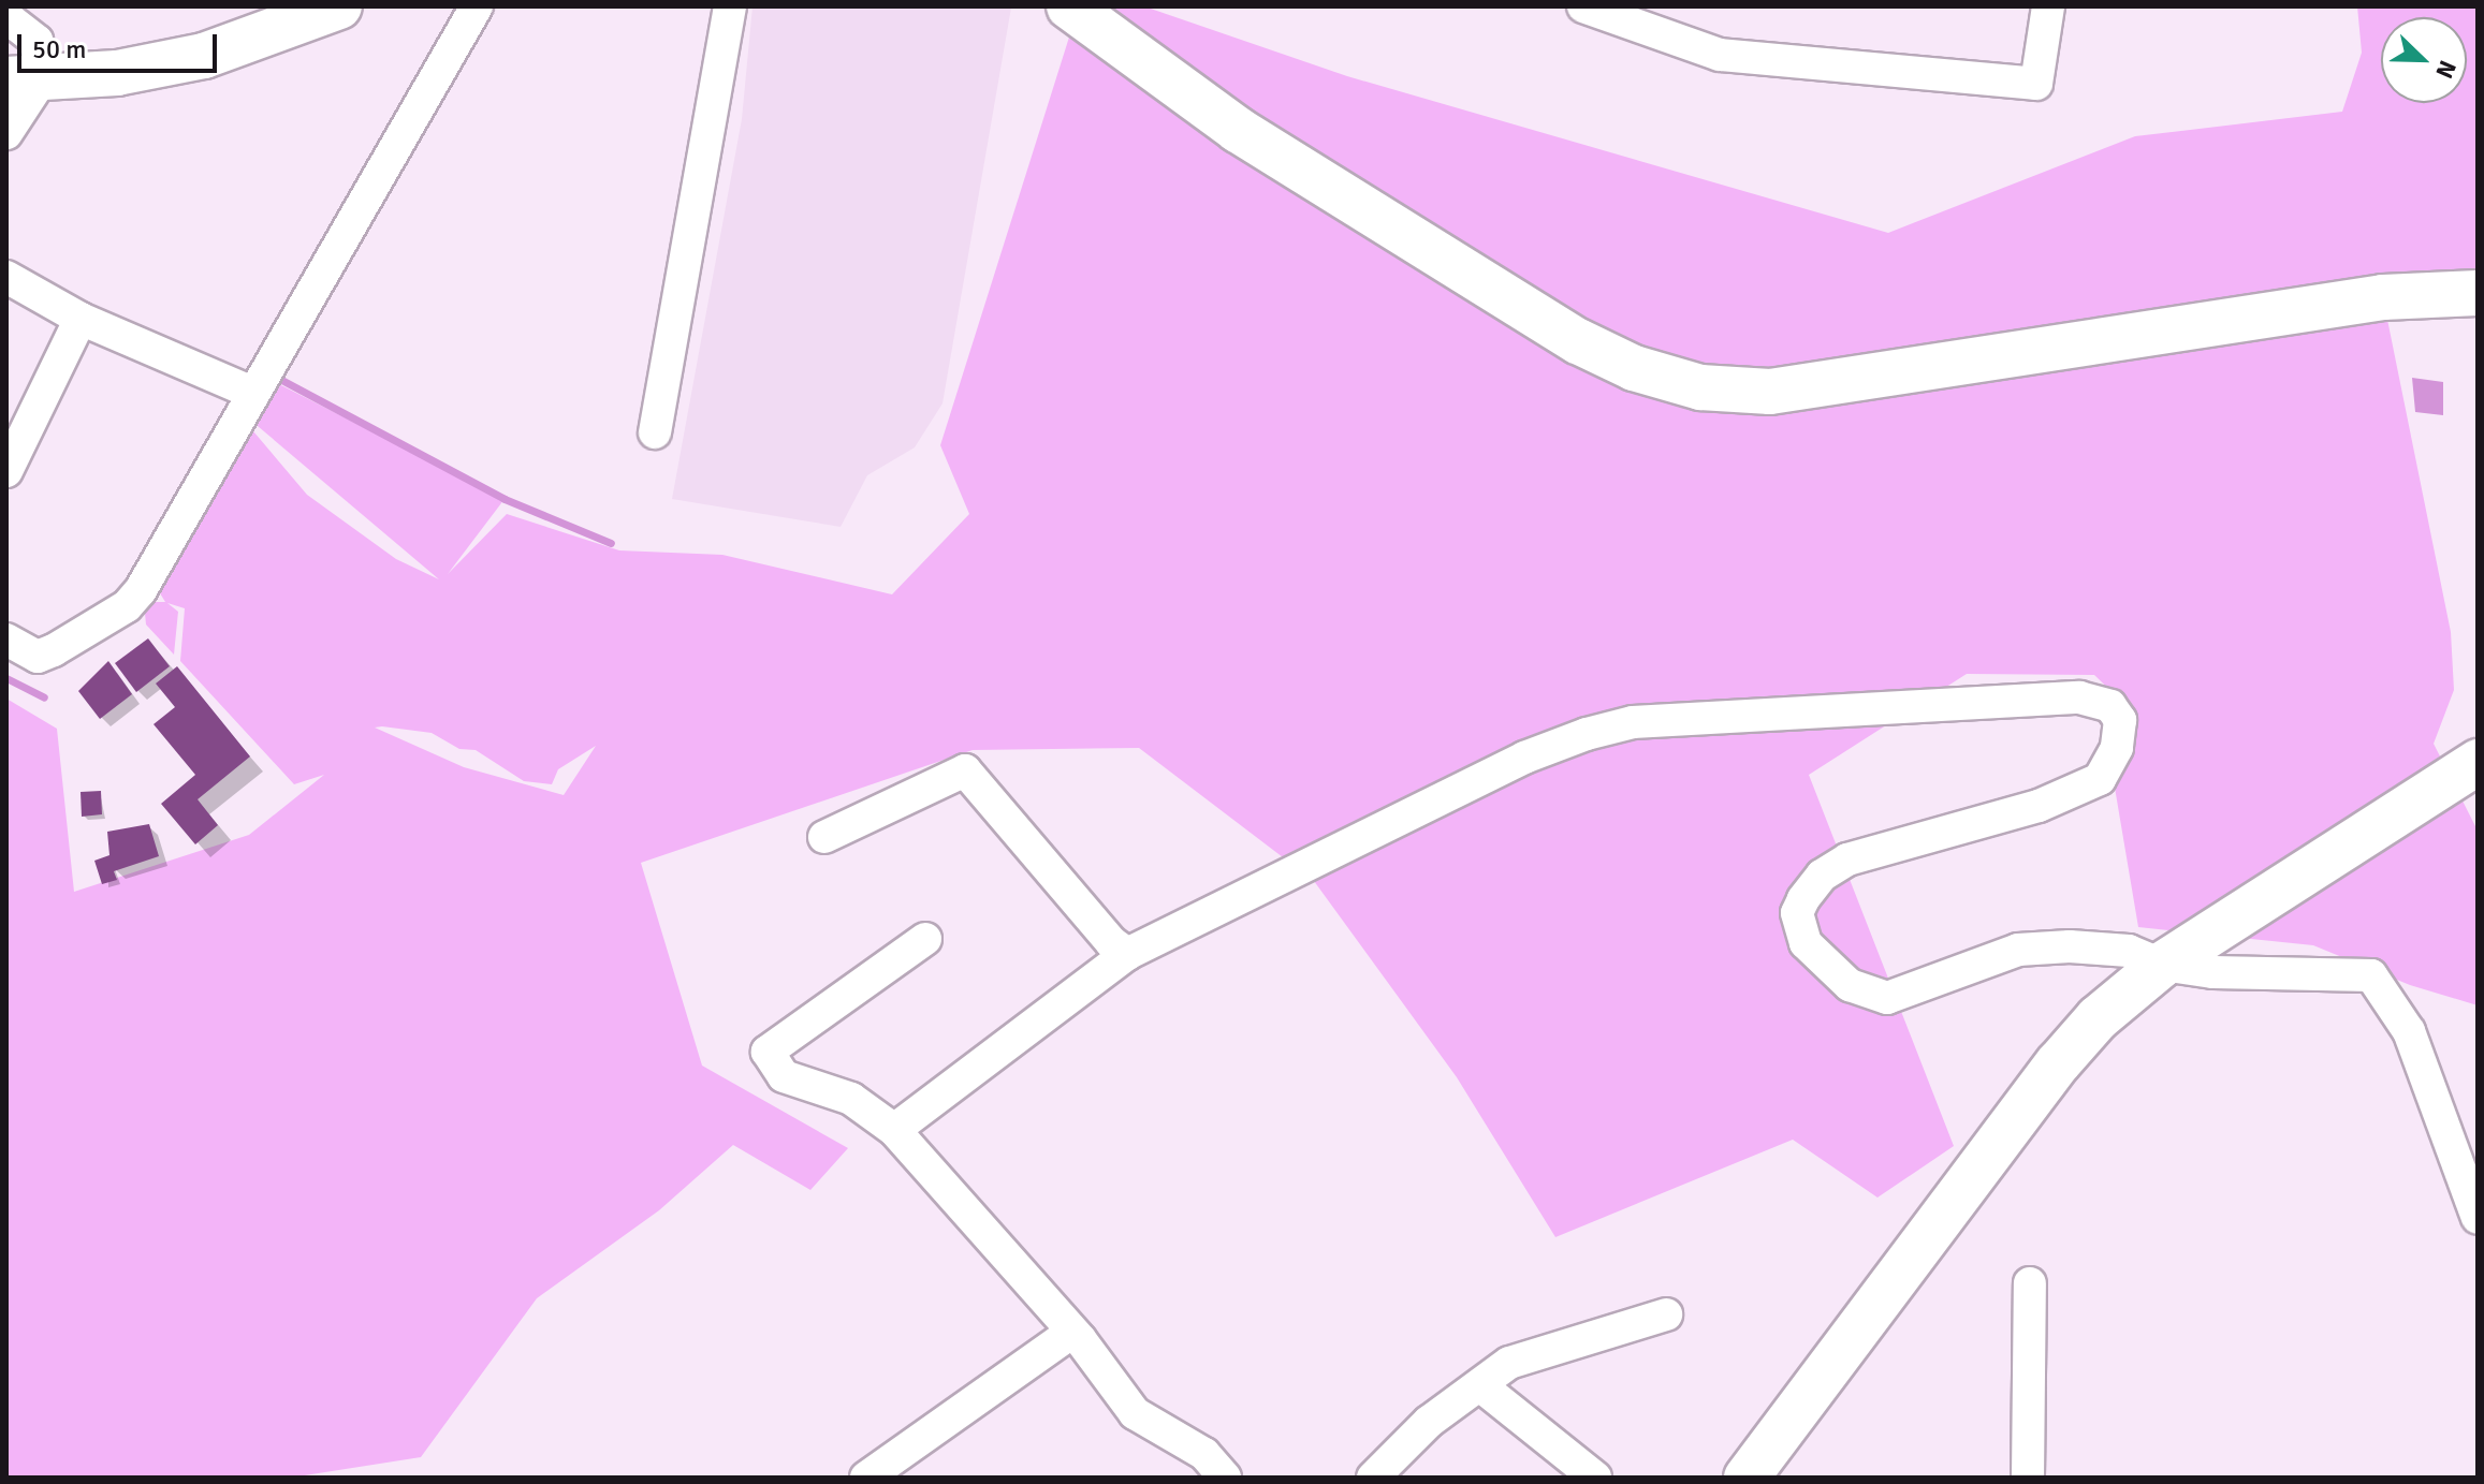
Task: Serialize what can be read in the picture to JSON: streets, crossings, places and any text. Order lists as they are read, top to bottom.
{
  "scale_bar": "50 m",
  "north": "bottom right"
}
